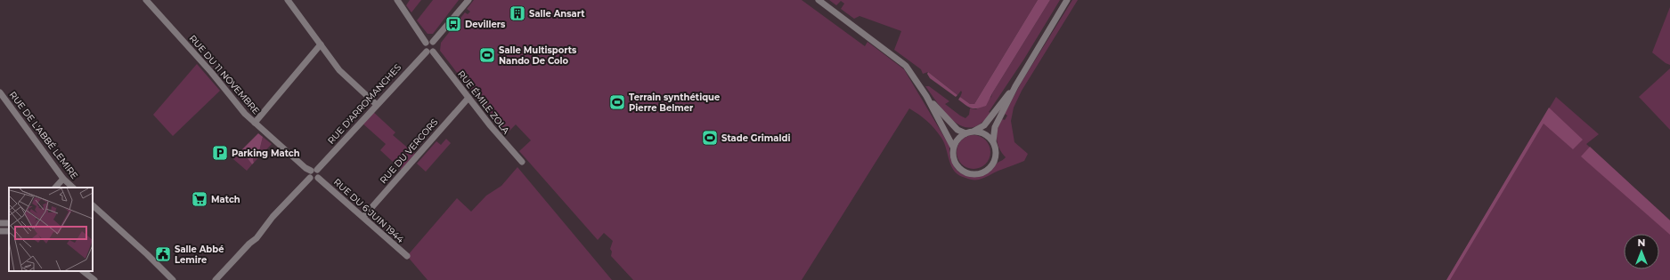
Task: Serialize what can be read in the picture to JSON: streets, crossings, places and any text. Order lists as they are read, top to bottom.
{
  "streets": {
    "street": [
      "RUE DU 11 NOVEMBRE",
      "RUE ÉMILE ZOLA",
      "RUE D'ARROMANCHES",
      "RUE DE L'ABBÉ LEMIRE",
      "RUE DU VERCORS",
      "RUE DU 6 JUIN 1944"
    ]
  },
  "crossings": [
    ["RUE DU 11 NOVEMBRE", "RUE D'ARROMANCHES"],
    ["RUE DU 11 NOVEMBRE", "RUE DU 6 JUIN 1944"],
    ["RUE ÉMILE ZOLA", "RUE D'ARROMANCHES"],
    ["RUE ÉMILE ZOLA", "RUE DU VERCORS"],
    ["RUE D'ARROMANCHES", "RUE DU 6 JUIN 1944"],
    ["RUE DU VERCORS", "RUE DU 6 JUIN 1944"]
  ],
  "places": {
    "building": ["Salle Ansart"],
    "bus stop": ["Devillers"],
    "sports": ["Salle Multisports Nando De Colo", "Terrain synthétique Pierre Belmer", "Stade Grimaldi"],
    "parking": ["Parking Match"],
    "supermarket": ["Match"],
    "public building": ["Salle Abbé Lemire"]
  },
  "north": "top"
}
